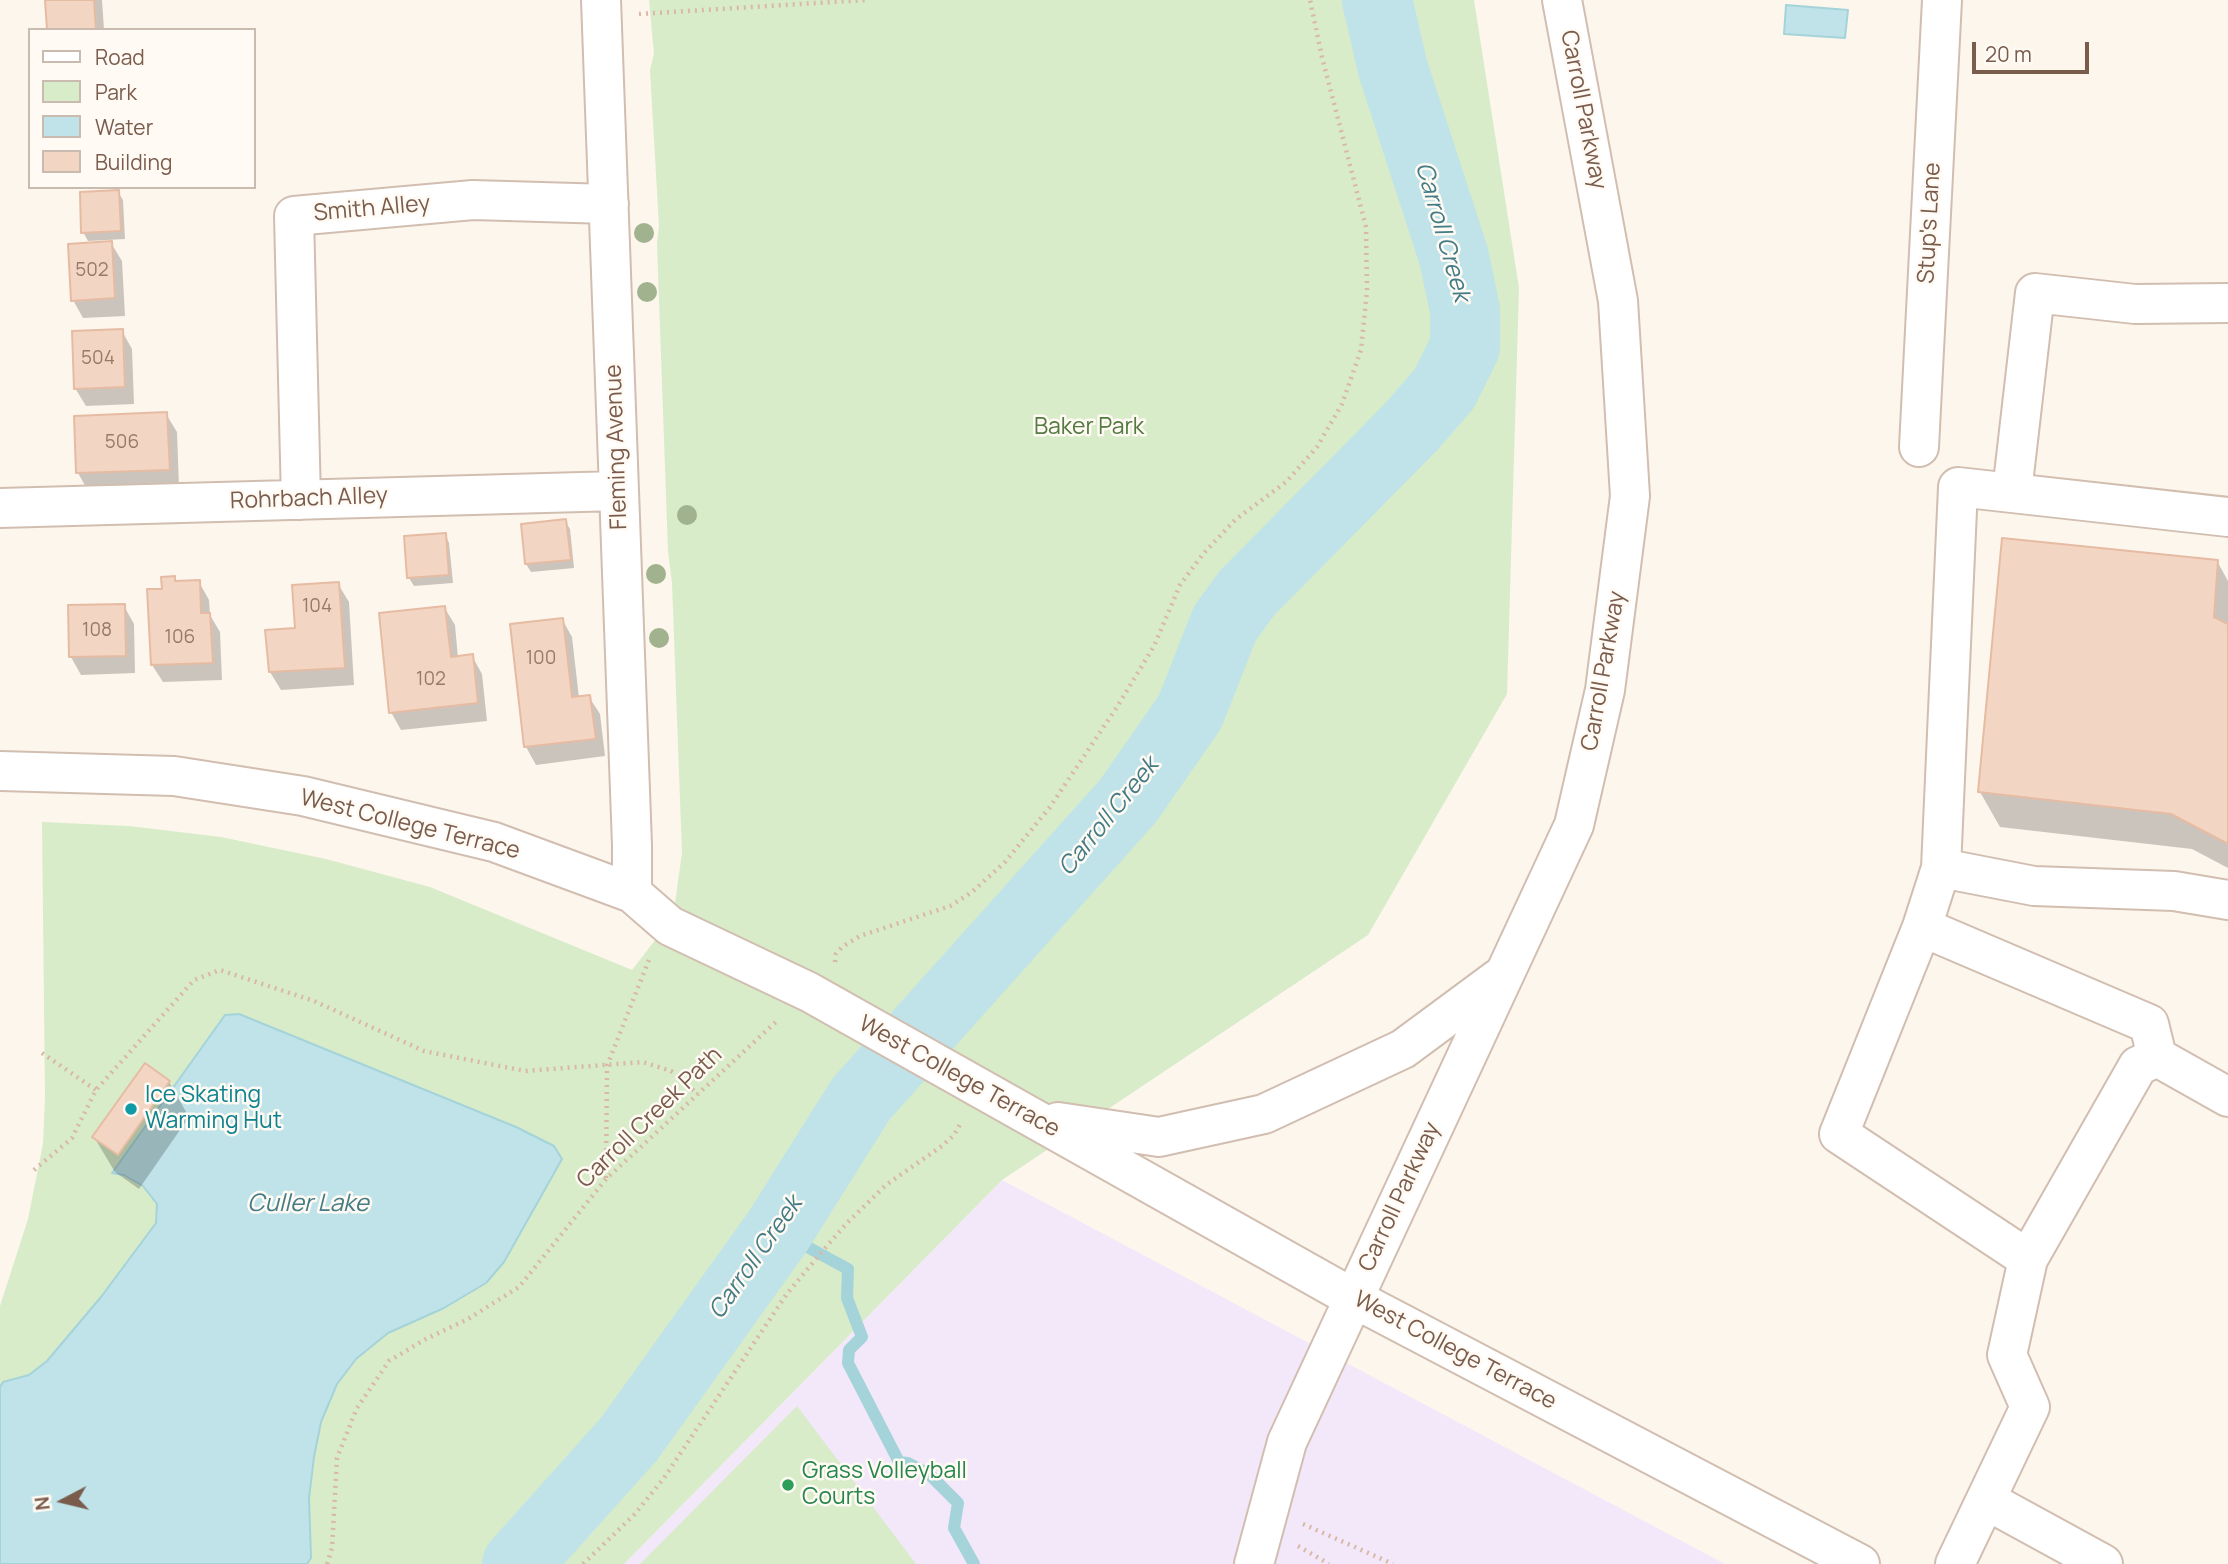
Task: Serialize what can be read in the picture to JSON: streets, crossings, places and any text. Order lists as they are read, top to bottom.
{
  "streets": {
    "street": [
      "Carroll Parkway",
      "Smith Alley",
      "Stup's Lane",
      "Fleming Avenue",
      "Rohrbach Alley",
      "West College Terrace"
    ],
    "path": ["Carroll Creek Path"]
  },
  "crossings": [
    ["Carroll Parkway", "West College Terrace"],
    ["Smith Alley", "Fleming Avenue"],
    ["Smith Alley", "Rohrbach Alley"],
    ["Fleming Avenue", "Rohrbach Alley"],
    ["Fleming Avenue", "West College Terrace"],
    ["West College Terrace", "Carroll Creek Path"]
  ],
  "water": ["Carroll Creek", "Culler Lake"],
  "parks": ["Baker Park"],
  "places": ["Ice Skating Warming Hut", "Grass Volleyball Courts"],
  "house_numbers": [
    "502",
    "504",
    "506",
    "104",
    "108",
    "106",
    "100",
    "102"
  ],
  "legend": [
    "Road",
    "Park",
    "Water",
    "Building"
  ],
  "scale_bar": "20 m",
  "north": "left"
}
